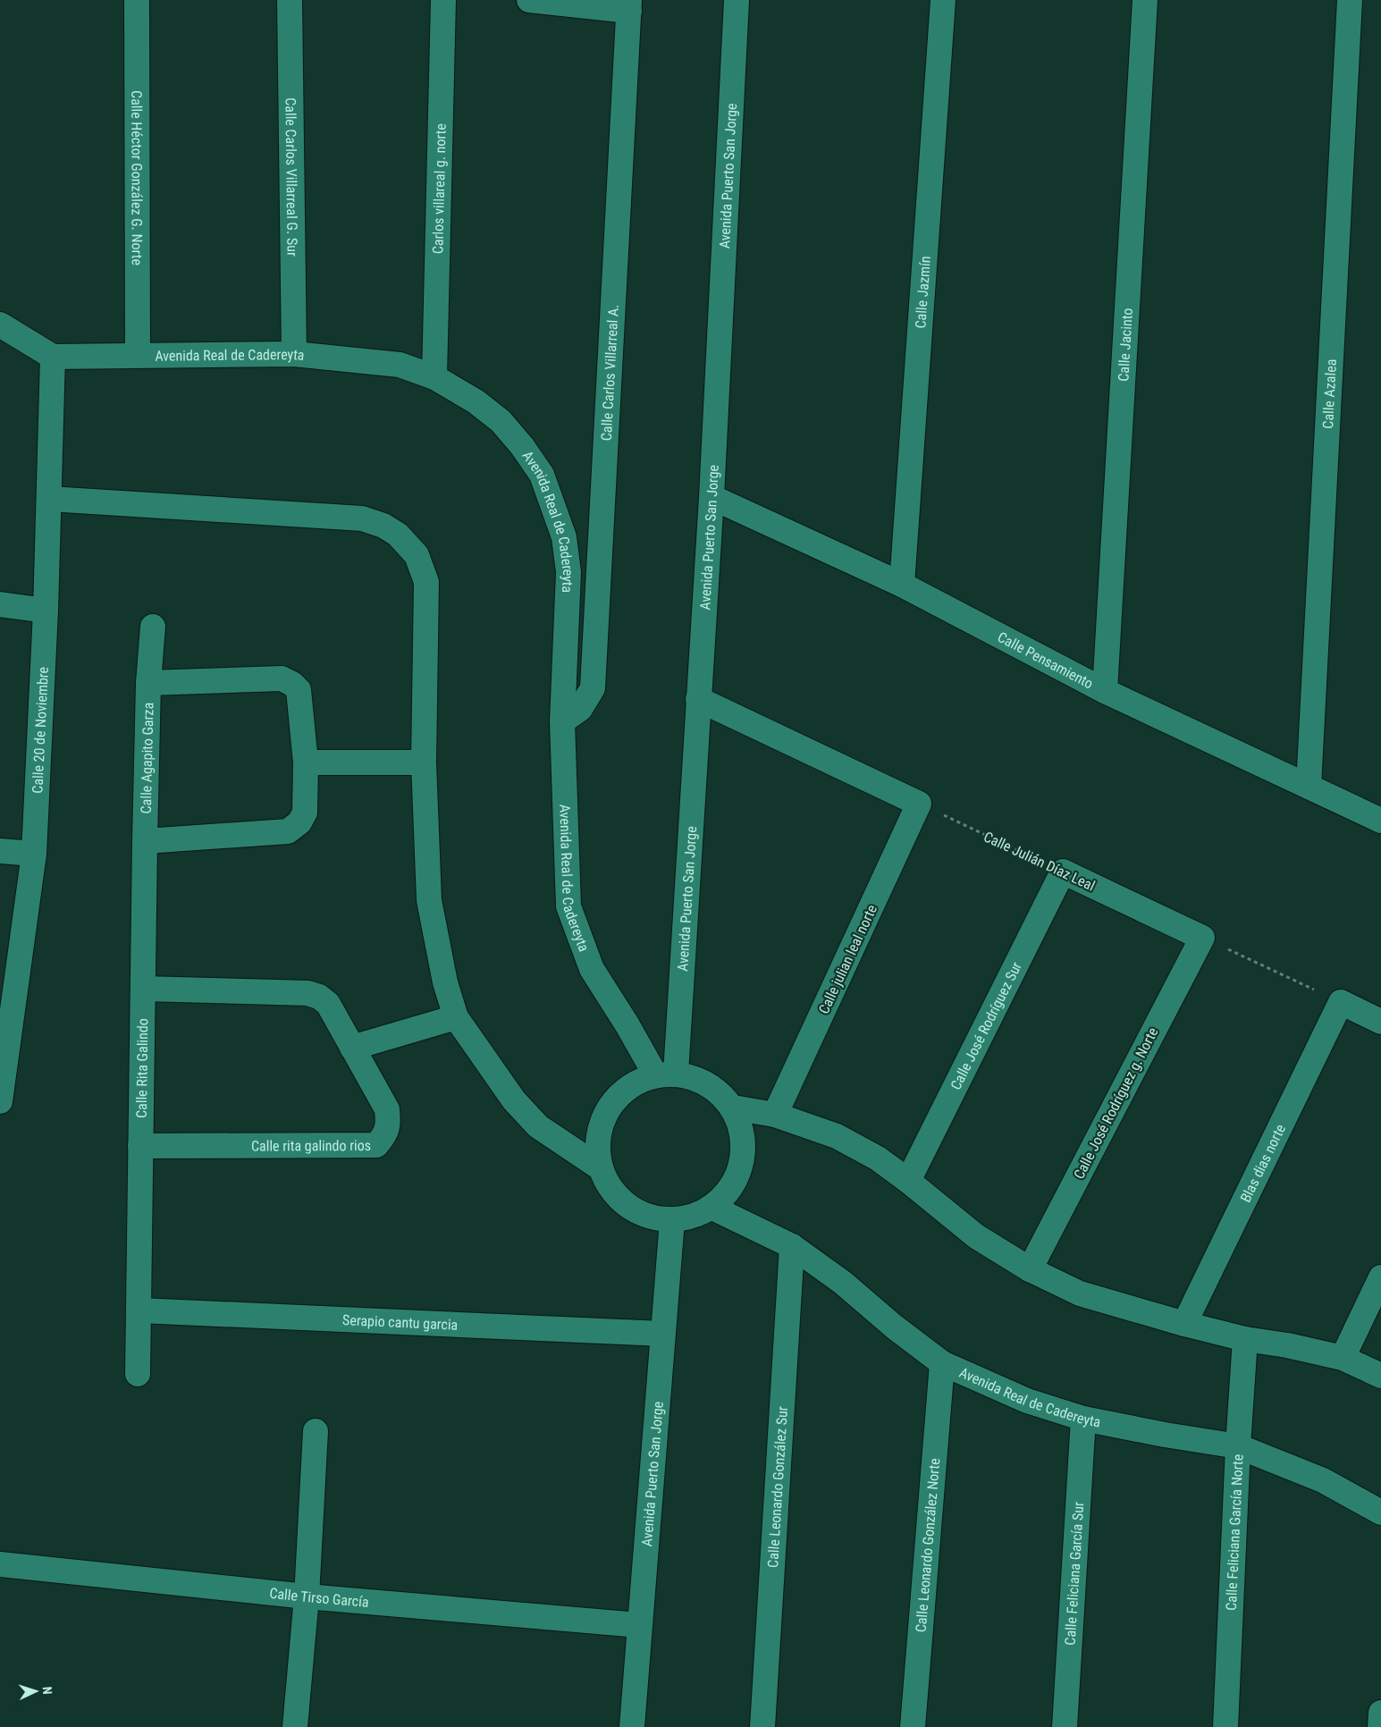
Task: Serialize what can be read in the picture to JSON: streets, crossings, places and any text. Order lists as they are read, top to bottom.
{
  "streets": {
    "street": [
      "Avenida Puerto San Jorge",
      "Calle Carlos Villarreal G. Sur",
      "Calle Héctor González G. Norte",
      "Carlos villareal g. norte",
      "Calle Jazmín",
      "Calle Jacinto",
      "Avenida Real de Cadereyta",
      "Calle Carlos Villarreal A.",
      "Calle Azalea",
      "Calle Pensamiento",
      "Calle 20 de Noviembre",
      "Calle Agapito Garza",
      "Calle Julián Díaz Leal",
      "Calle julian leal norte",
      "Calle José Rodríguez Sur",
      "Calle Rita Galindo",
      "Calle José Rodríguez g. Norte",
      "Calle rita galindo rios",
      "Blas dias norte",
      "Serapio cantu garcia",
      "Calle Leonardo González Sur",
      "Calle Feliciana García Norte",
      "Calle Leonardo González Norte",
      "Calle Feliciana García Sur",
      "Calle Tirso García"
    ]
  },
  "crossings": [
    ["Avenida Puerto San Jorge", "Avenida Real de Cadereyta"],
    ["Avenida Puerto San Jorge", "Calle Pensamiento"],
    ["Avenida Puerto San Jorge", "Serapio cantu garcia"],
    ["Avenida Puerto San Jorge", "Calle Tirso García"],
    ["Calle Carlos Villarreal G. Sur", "Avenida Real de Cadereyta"],
    ["Calle Héctor González G. Norte", "Avenida Real de Cadereyta"],
    ["Carlos villareal g. norte", "Avenida Real de Cadereyta"],
    ["Calle Jazmín", "Calle Pensamiento"],
    ["Calle Jacinto", "Calle Pensamiento"],
    ["Avenida Real de Cadereyta", "Calle Carlos Villarreal A."],
    ["Avenida Real de Cadereyta", "Calle 20 de Noviembre"],
    ["Avenida Real de Cadereyta", "Calle Leonardo González Sur"],
    ["Avenida Real de Cadereyta", "Calle Feliciana García Norte"],
    ["Avenida Real de Cadereyta", "Calle Leonardo González Norte"],
    ["Avenida Real de Cadereyta", "Calle Feliciana García Sur"],
    ["Calle Azalea", "Calle Pensamiento"],
    ["Calle Agapito Garza", "Calle Rita Galindo"],
    ["Calle Julián Díaz Leal", "Calle julian leal norte"],
    ["Calle Julián Díaz Leal", "Calle José Rodríguez Sur"],
    ["Calle Julián Díaz Leal", "Calle José Rodríguez g. Norte"],
    ["Calle Rita Galindo", "Calle rita galindo rios"],
    ["Calle Rita Galindo", "Serapio cantu garcia"]
  ],
  "north": "right"
}
